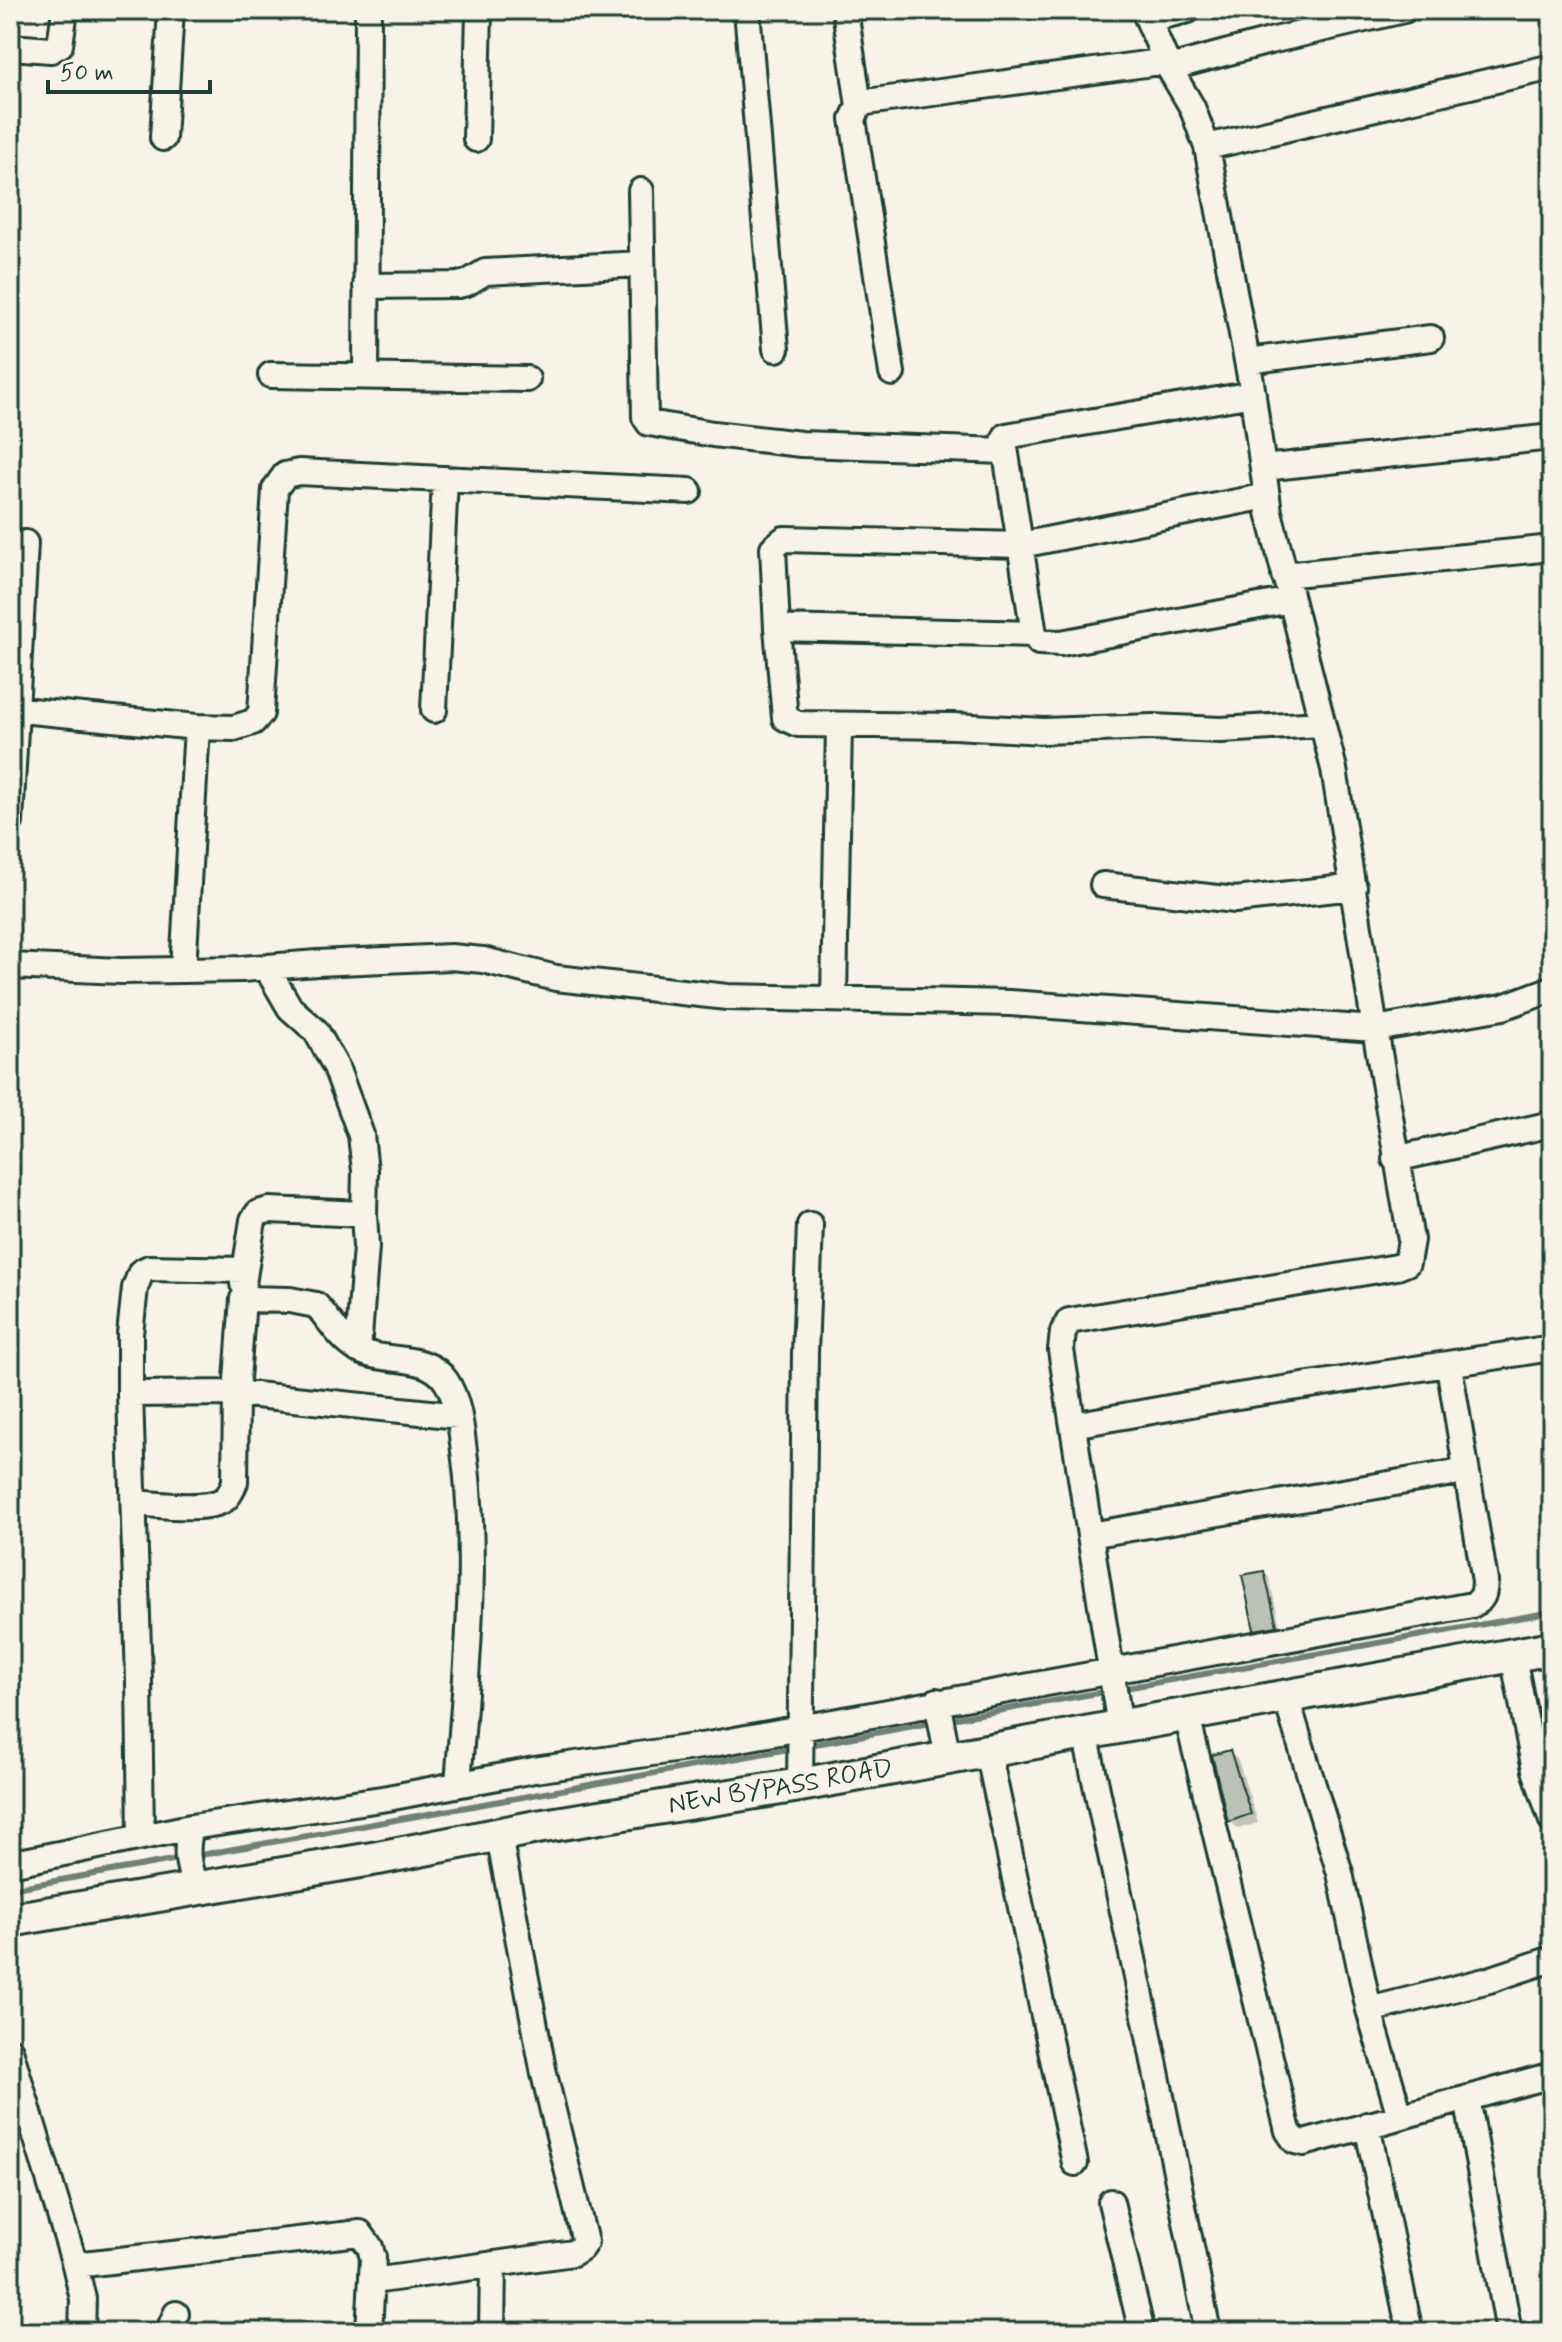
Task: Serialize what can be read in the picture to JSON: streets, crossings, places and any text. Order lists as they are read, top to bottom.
{
  "streets": {
    "main road": ["NEW BYPASS ROAD"]
  },
  "scale_bar": "50 m"
}
